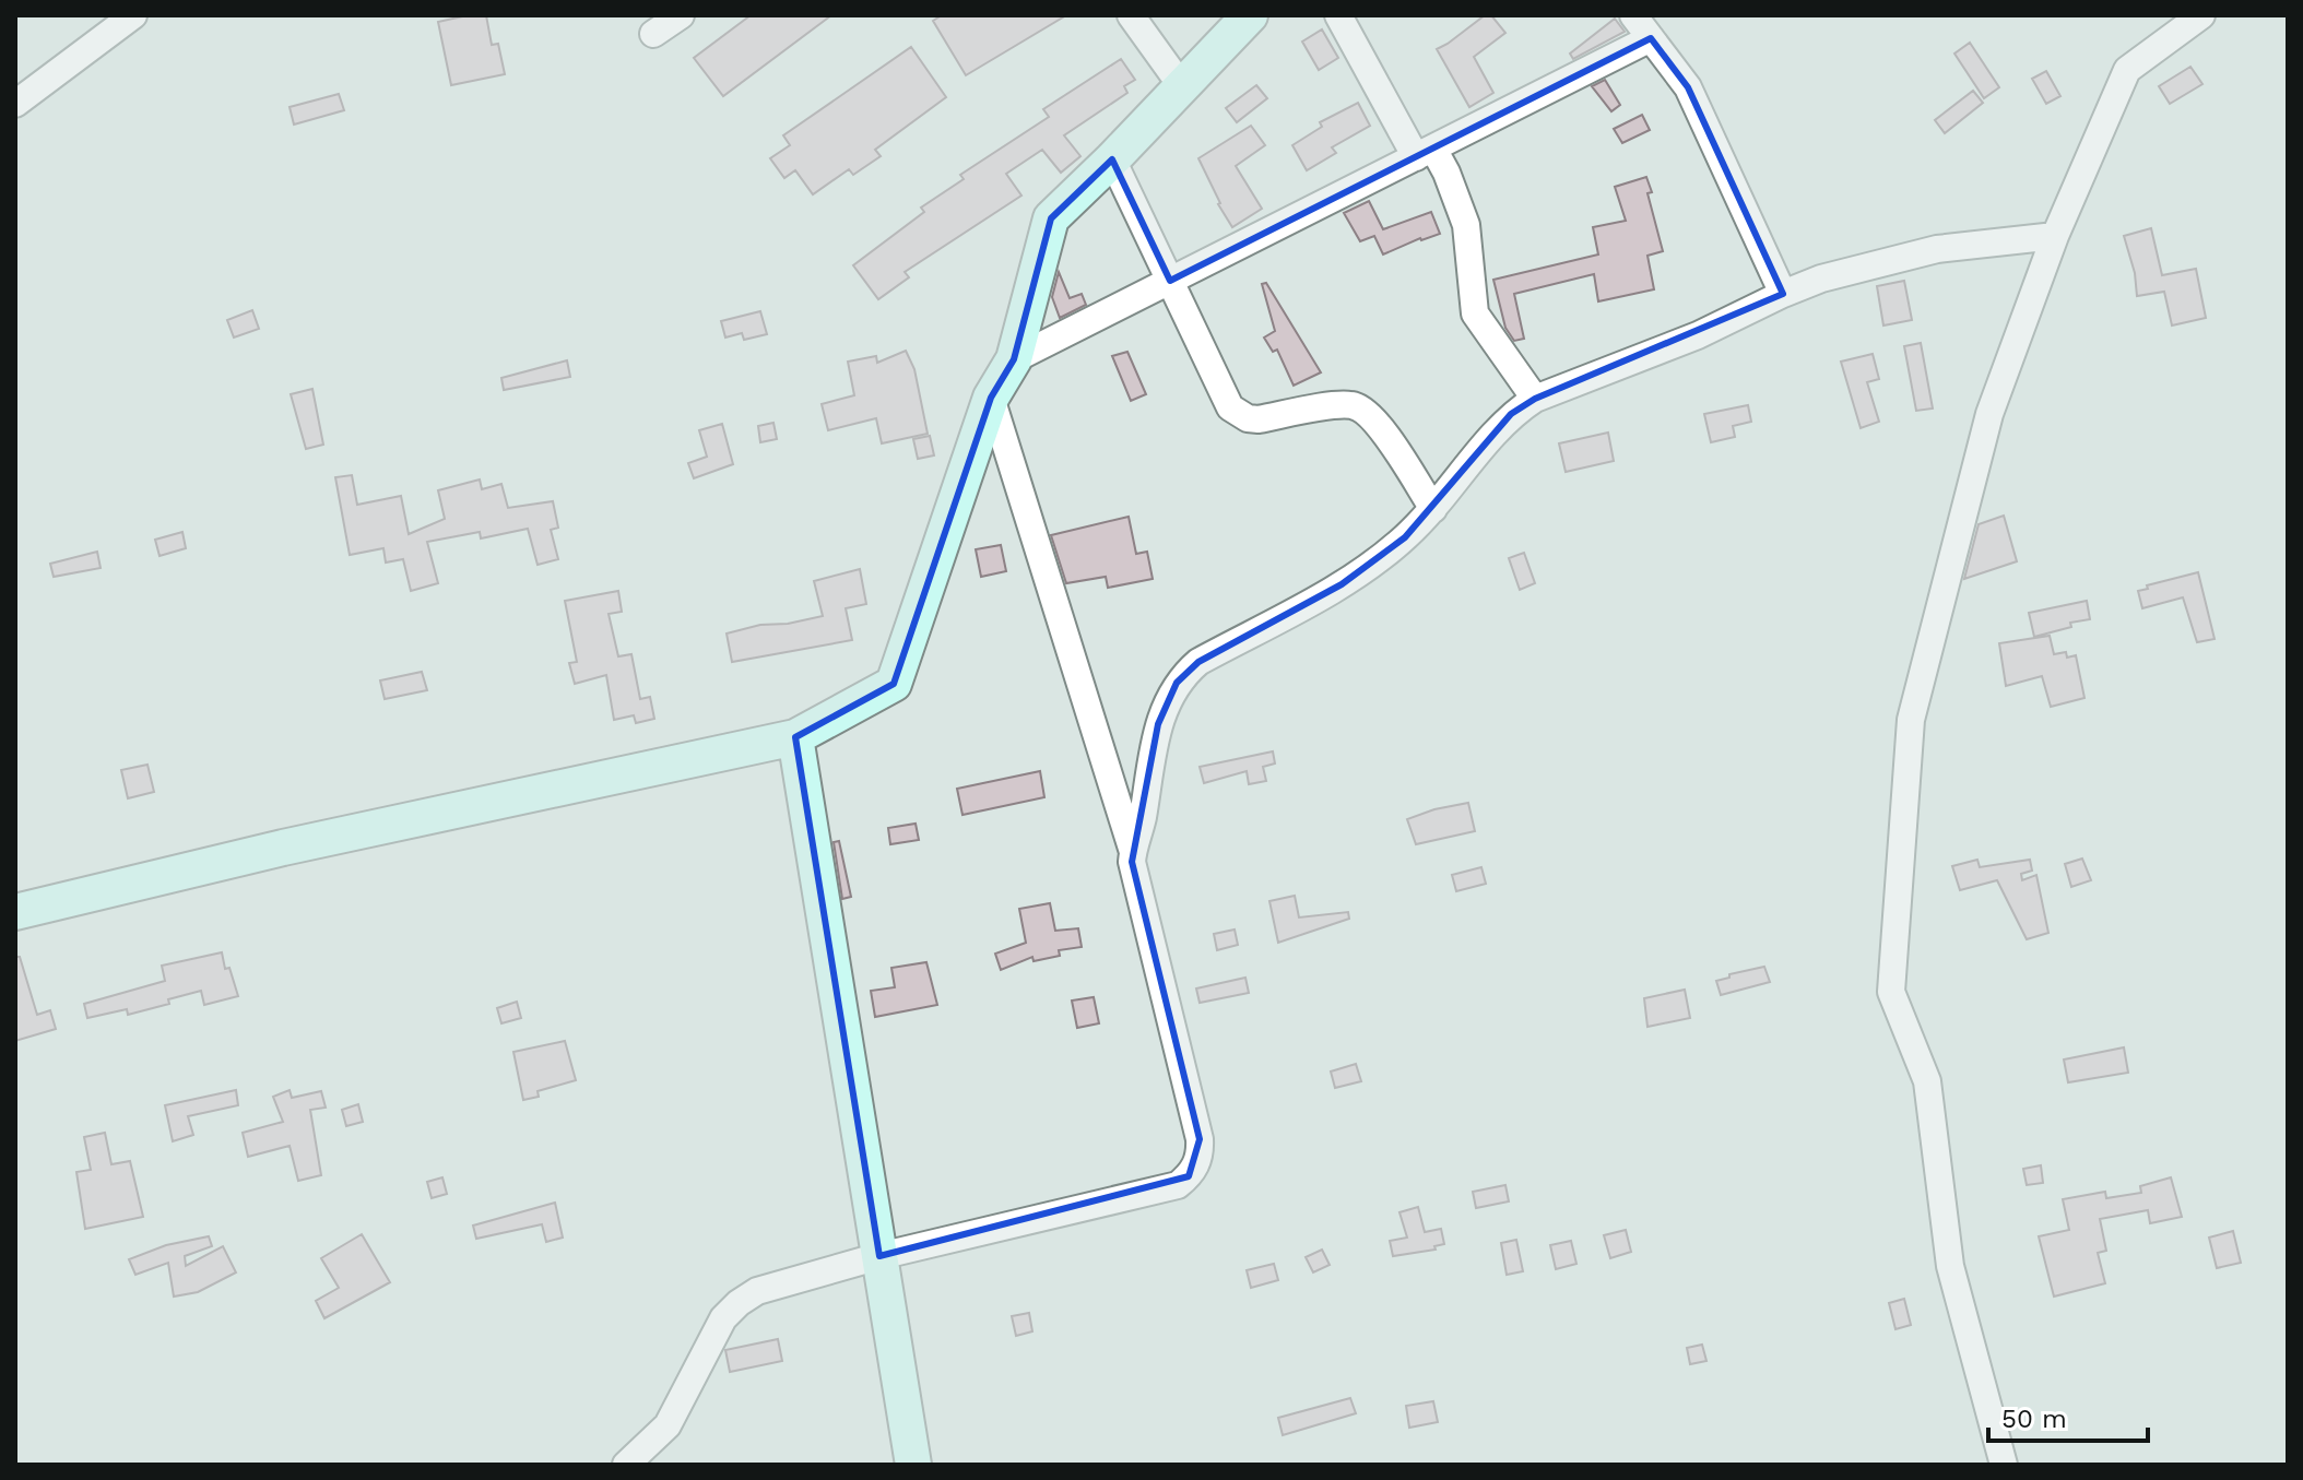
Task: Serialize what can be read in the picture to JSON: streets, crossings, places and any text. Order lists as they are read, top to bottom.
{
  "scale_bar": "50 m"
}
